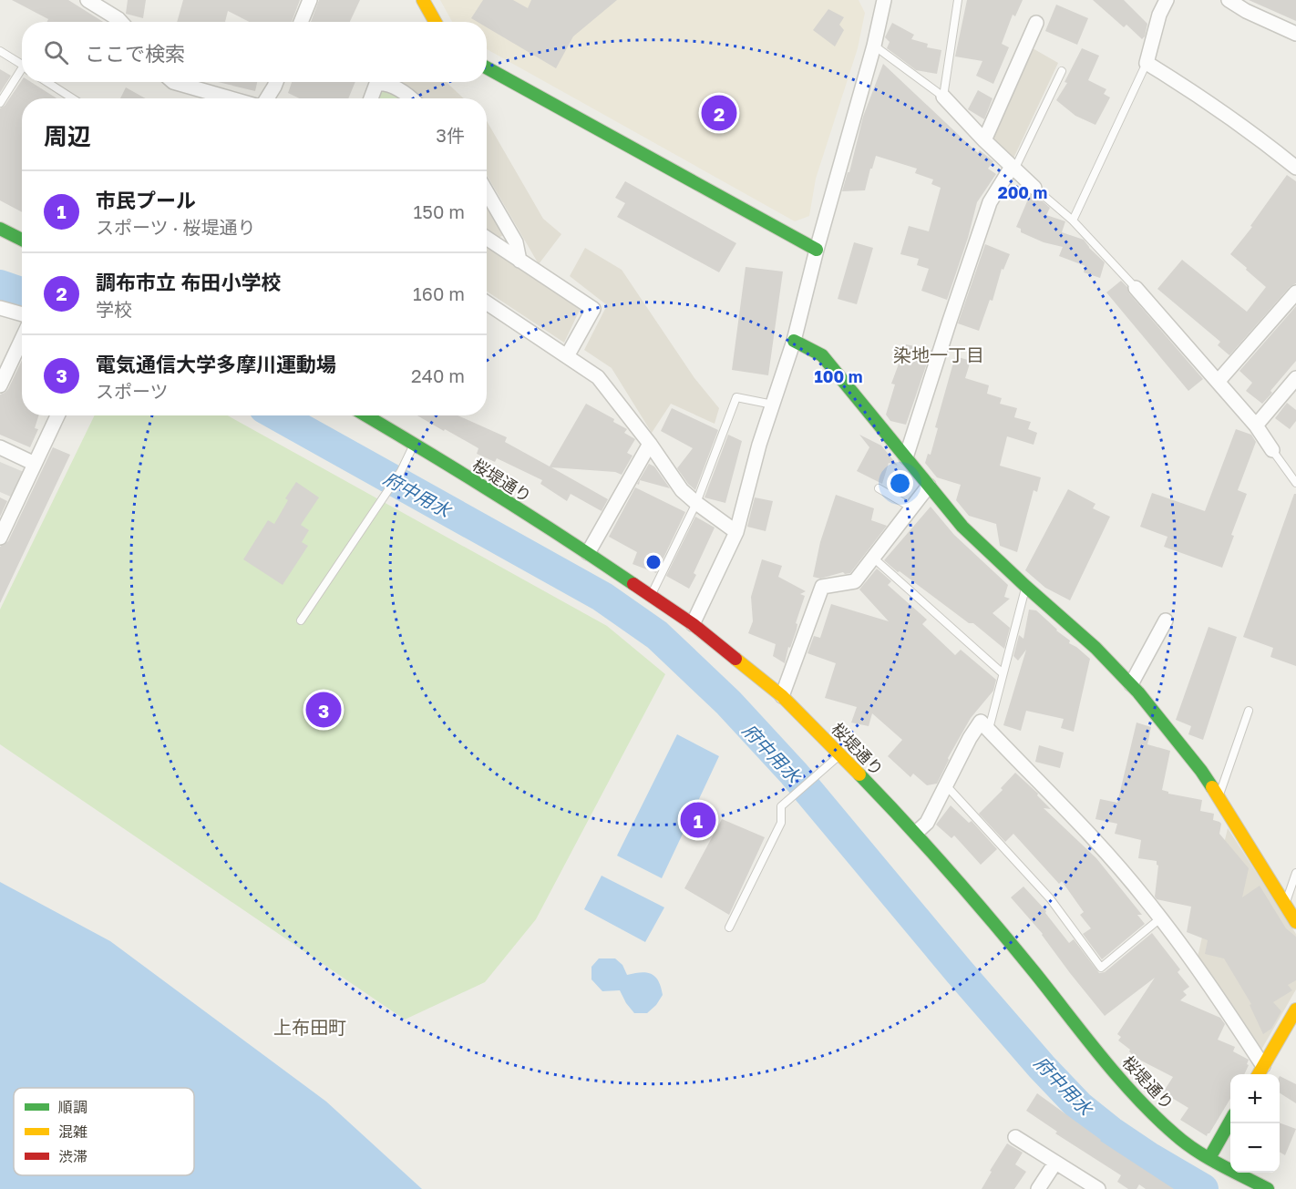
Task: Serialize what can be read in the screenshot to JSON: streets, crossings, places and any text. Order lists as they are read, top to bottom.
{
  "streets": {
    "street": ["桜堤通り"]
  },
  "districts": ["染地一丁目", "上布田町"],
  "water": ["府中用水"],
  "legend": ["順調", "混雑", "渋滞"],
  "page": {
    "search": "ここで検索",
    "pins": ["2", "3", "1"],
    "heading": ["周辺", "3件"],
    "list": [
      {
        "mark": "1",
        "name": "市民プール",
        "note": "スポーツ · 桜堤通り",
        "value": "150 m"
      },
      {
        "mark": "2",
        "name": "調布市立 布田小学校",
        "note": "学校",
        "value": "160 m"
      },
      {
        "mark": "3",
        "name": "電気通信大学多摩川運動場",
        "note": "スポーツ",
        "value": "240 m"
      }
    ],
    "map_buttons": ["+", "−"]
  },
  "rings": ["200 m", "100 m"]
}
